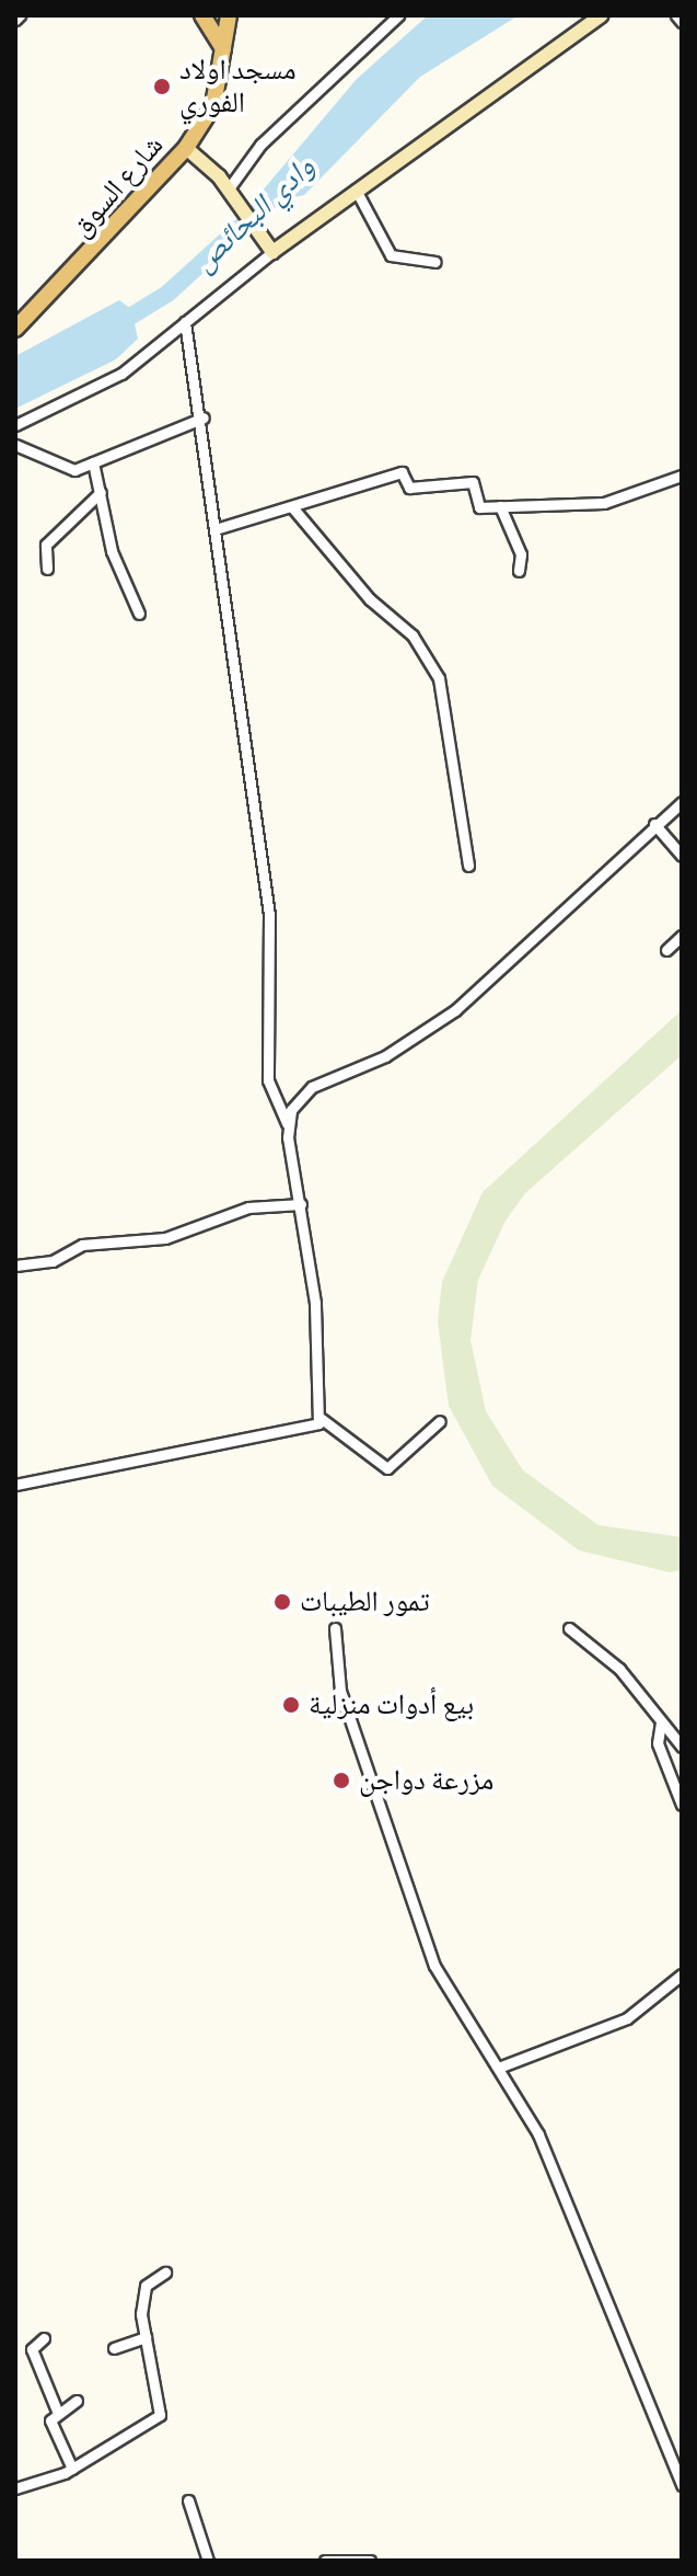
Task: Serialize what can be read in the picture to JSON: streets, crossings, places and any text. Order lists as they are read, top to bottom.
{
  "streets": {
    "main road": ["شارع السوق"]
  },
  "water": ["وادي البحائص"],
  "places": [
    "مسجد اولاد الفوري",
    "تمور الطيبات",
    "بيع أدوات منزلية",
    "مزرعة دواجن"
  ]
}
